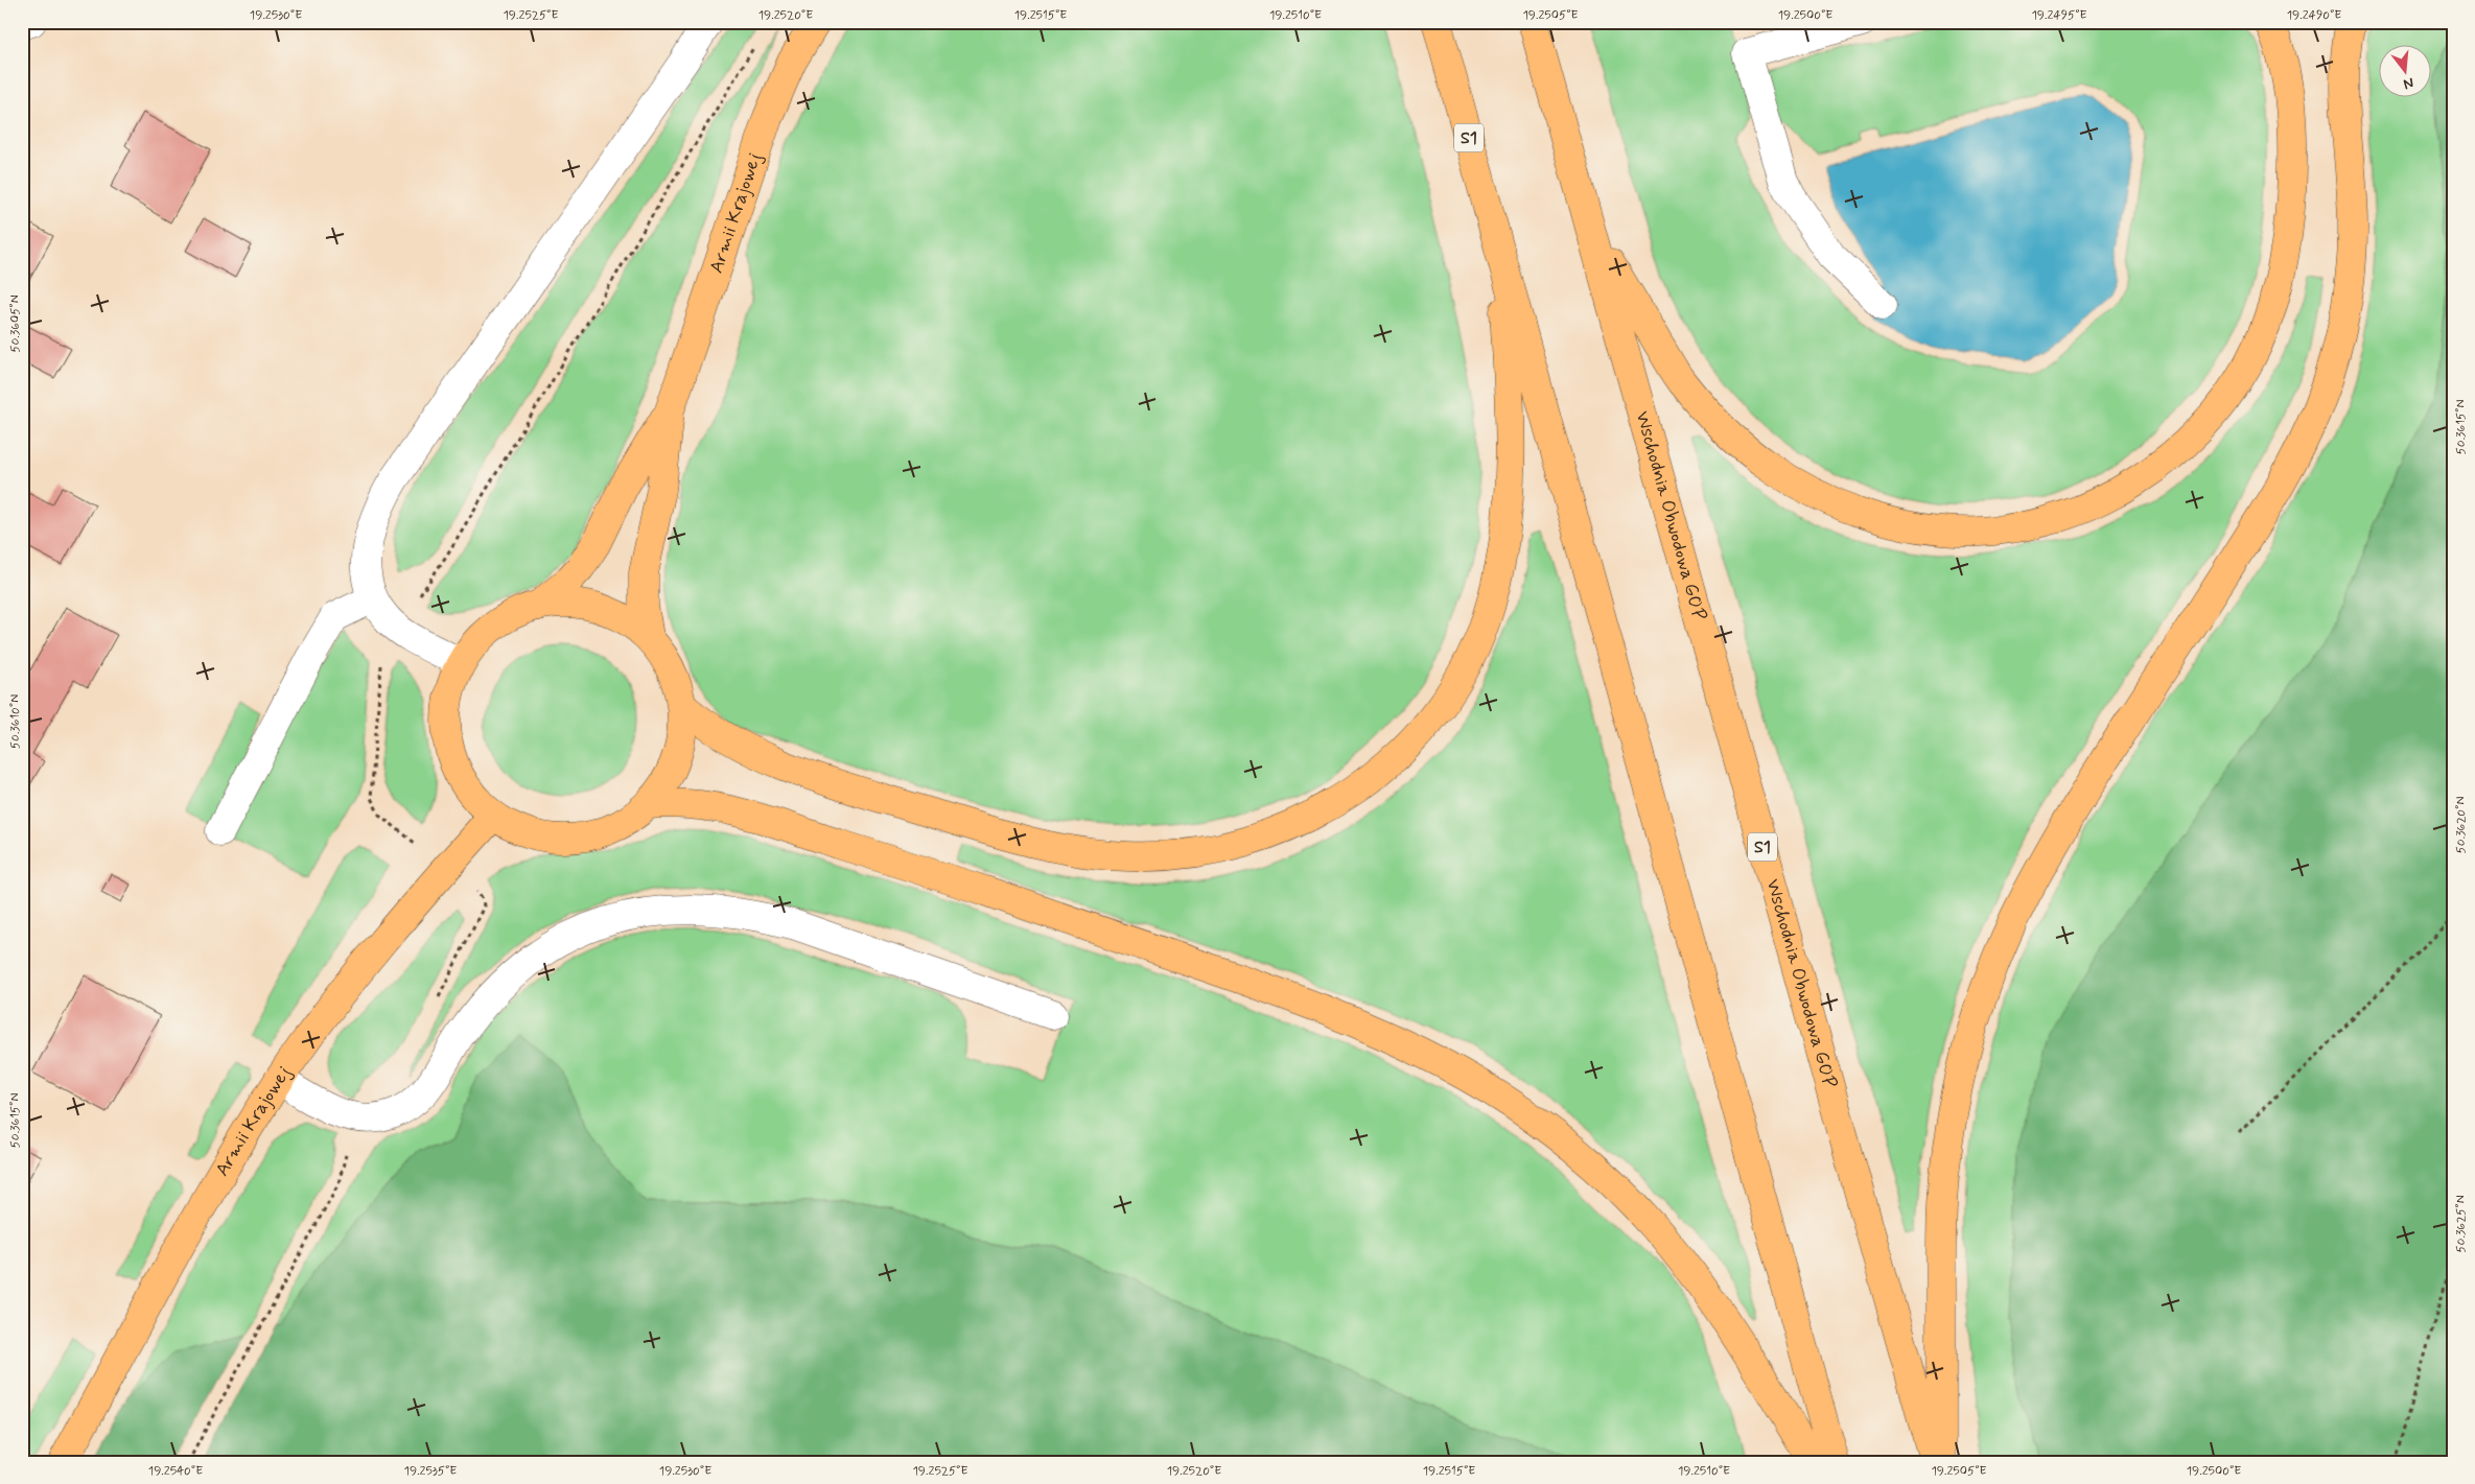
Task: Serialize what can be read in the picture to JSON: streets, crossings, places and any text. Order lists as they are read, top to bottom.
{
  "streets": {
    "main road": ["S1", "Armii Krajowej", "Wschodnia Obwodowa GOP"]
  },
  "north": "bottom",
  "coordinates": [
    "19.2530°E",
    "19.2525°E",
    "19.2520°E",
    "19.2515°E",
    "19.2510°E",
    "19.2505°E",
    "19.2500°E",
    "19.2495°E",
    "19.2490°E",
    "50.3605°N",
    "50.3615°N",
    "50.3610°N",
    "50.3620°N",
    "50.3625°N",
    "19.2540°E",
    "19.2535°E"
  ]
}
